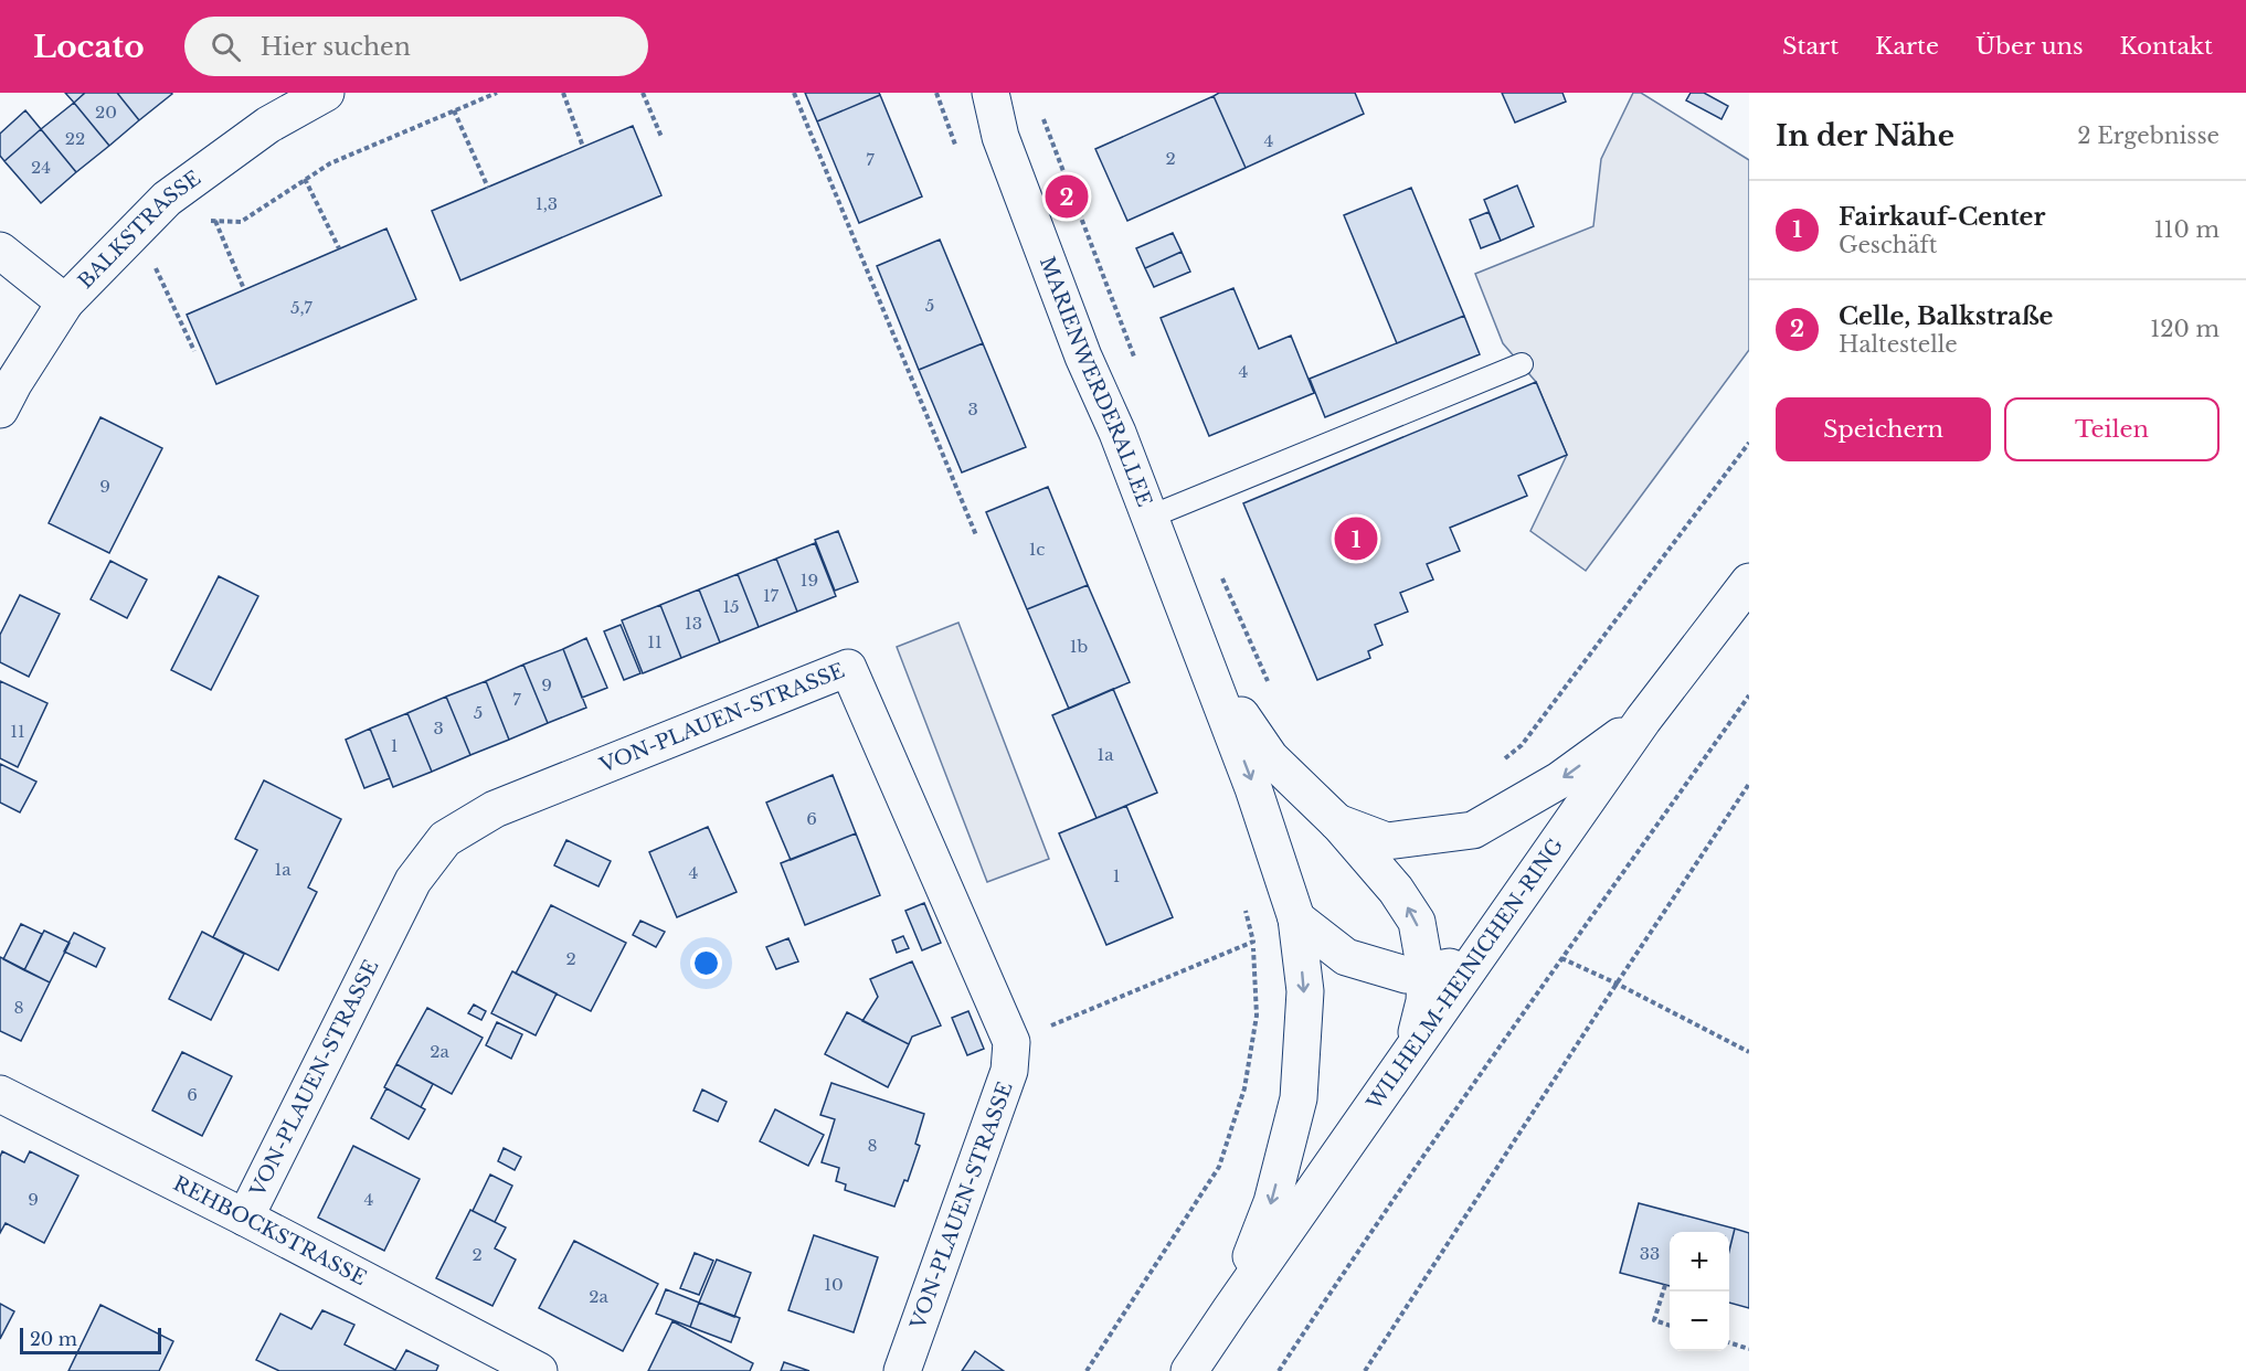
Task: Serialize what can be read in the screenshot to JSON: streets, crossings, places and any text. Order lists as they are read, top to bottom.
{
  "streets": {
    "street": [
      "BALKSTRASSE",
      "MARIENWERDERALLEE",
      "VON-PLAUEN-STRASSE",
      "WILHELM-HEINICHEN-RING",
      "REHBOCKSTRASSE"
    ]
  },
  "crossings": [
    ["MARIENWERDERALLEE", "WILHELM-HEINICHEN-RING"],
    ["VON-PLAUEN-STRASSE", "REHBOCKSTRASSE"]
  ],
  "house_numbers": [
    "20",
    "22",
    "4",
    "2",
    "7",
    "24",
    "1,3",
    "5",
    "5,7",
    "4",
    "3",
    "9",
    "1c",
    "19",
    "17",
    "15",
    "13",
    "11",
    "1b",
    "9",
    "7",
    "5",
    "3",
    "11",
    "1",
    "1a",
    "6",
    "1a",
    "4",
    "1",
    "2",
    "8",
    "2a",
    "6",
    "8",
    "9",
    "4",
    "33",
    "2",
    "10",
    "2a"
  ],
  "scale_bar": "20 m",
  "page": {
    "header": "Locato",
    "search": "Hier suchen",
    "nav": [
      "Start",
      "Karte",
      "Über uns",
      "Kontakt"
    ],
    "heading": ["In der Nähe", "2 Ergebnisse"],
    "pins": ["2", "1"],
    "list": [
      {
        "mark": "1",
        "name": "Fairkauf-Center",
        "note": "Geschäft",
        "value": "110 m"
      },
      {
        "mark": "2",
        "name": "Celle, Balkstraße",
        "note": "Haltestelle",
        "value": "120 m"
      }
    ],
    "buttons": ["Speichern", "Teilen"],
    "map_buttons": ["+", "−"],
    "scale": "20 m"
  }
}
